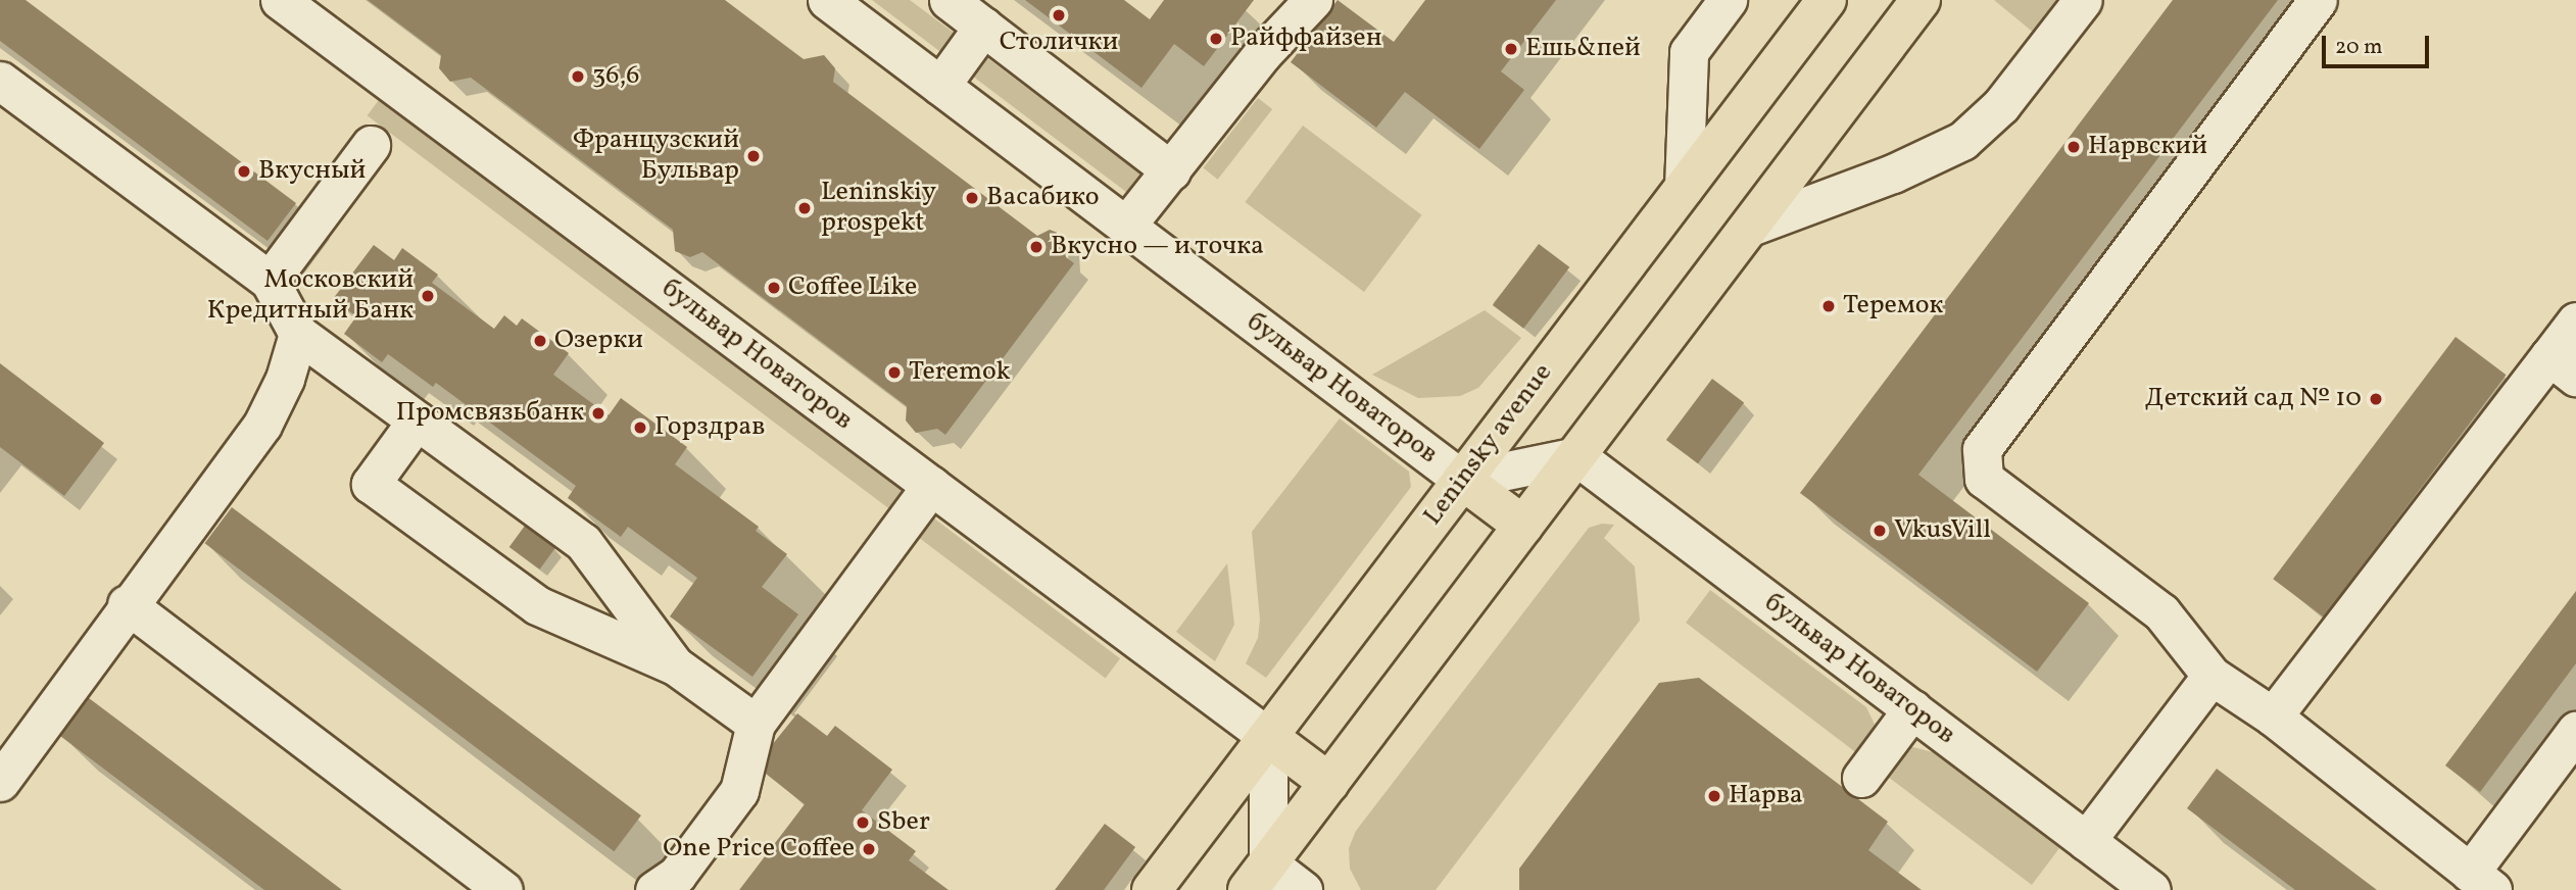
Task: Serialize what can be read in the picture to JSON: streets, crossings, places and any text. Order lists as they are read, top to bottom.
{
  "streets": {
    "main road": ["Leninsky avenue"],
    "street": ["бульвар Новаторов"]
  },
  "crossings": [
    ["бульвар Новаторов", "Leninsky avenue"]
  ],
  "places": [
    "Столички",
    "Райффайзен",
    "Ешь&пей",
    "36,6",
    "Нарвский",
    "Французский Бульвар",
    "Вкусный",
    "Васабико",
    "Leninskiy prospekt",
    "Вкусно — и точка",
    "Coffee Like",
    "Московский Кредитный Банк",
    "Теремок",
    "Озерки",
    "Teremok",
    "Детский сад № 10",
    "Промсвязьбанк",
    "Горздрав",
    "VkusVill",
    "Нарва",
    "Sber",
    "One Price Coffee"
  ],
  "scale_bar": "20 m"
}
